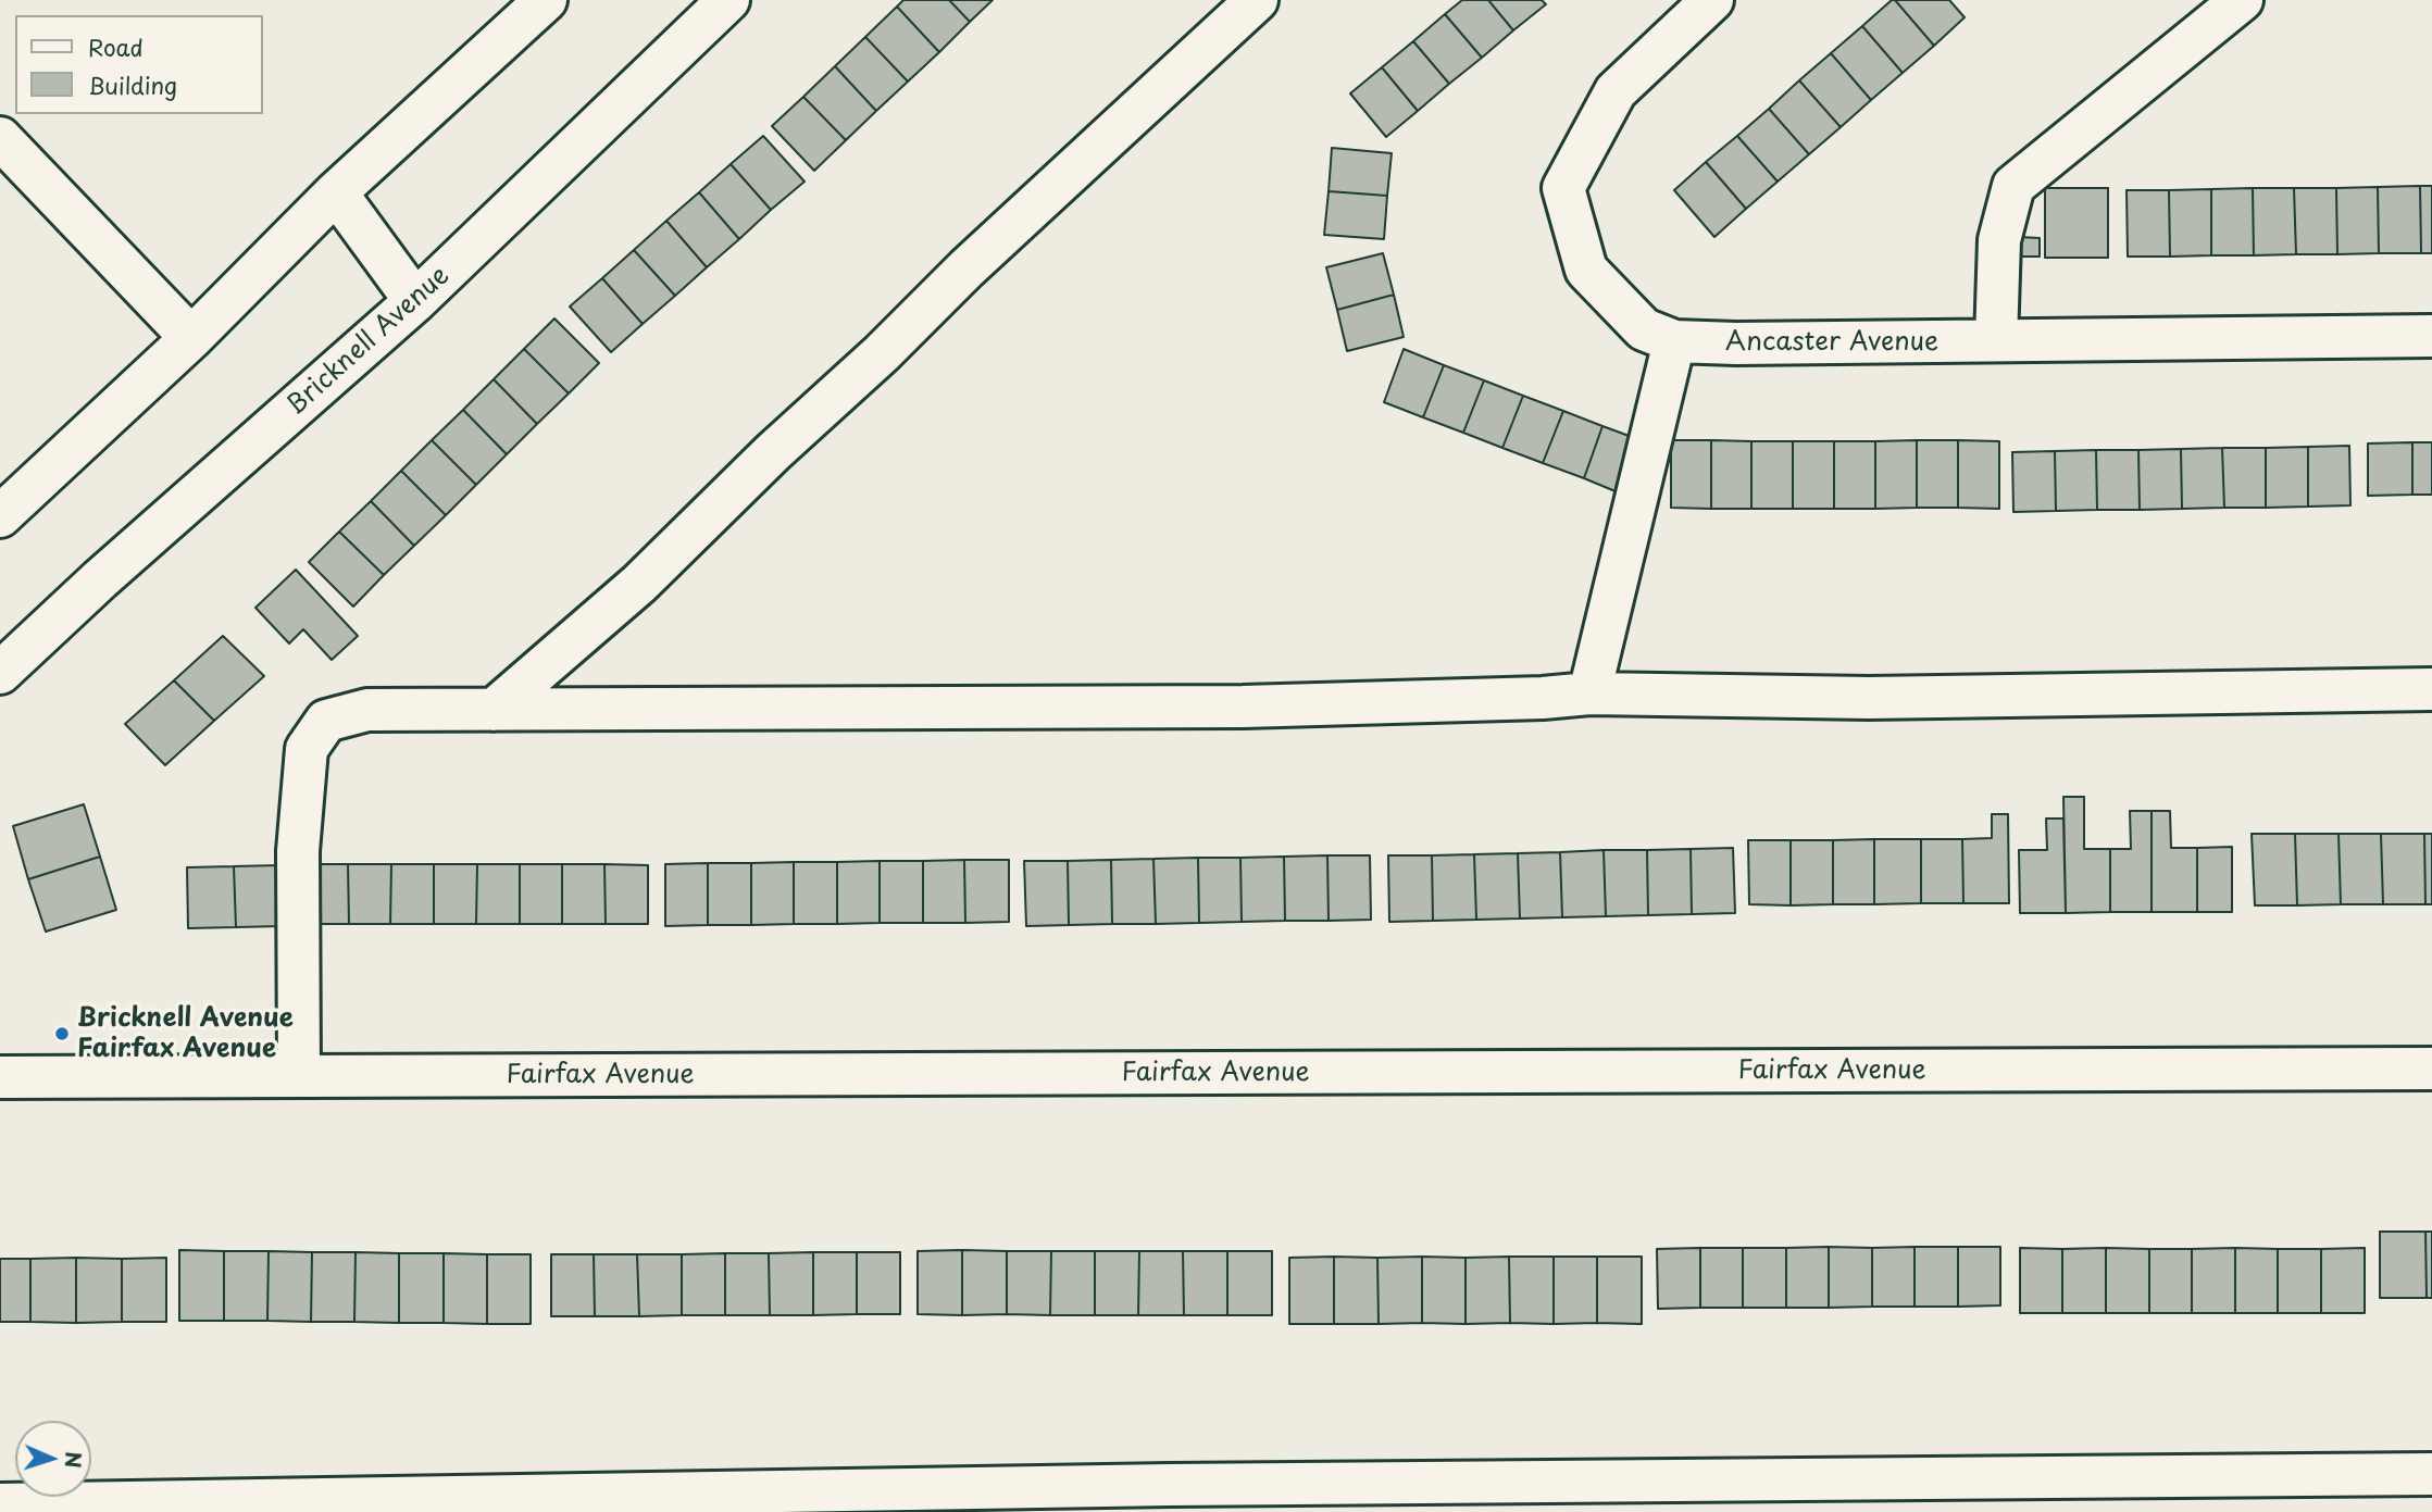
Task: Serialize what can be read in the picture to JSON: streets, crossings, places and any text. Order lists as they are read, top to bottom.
{
  "streets": {
    "street": ["Bricknell Avenue", "Ancaster Avenue", "Fairfax Avenue"]
  },
  "places": ["Bricknell Avenue Fairfax Avenue"],
  "legend": ["Road", "Building"],
  "north": "right"
}
